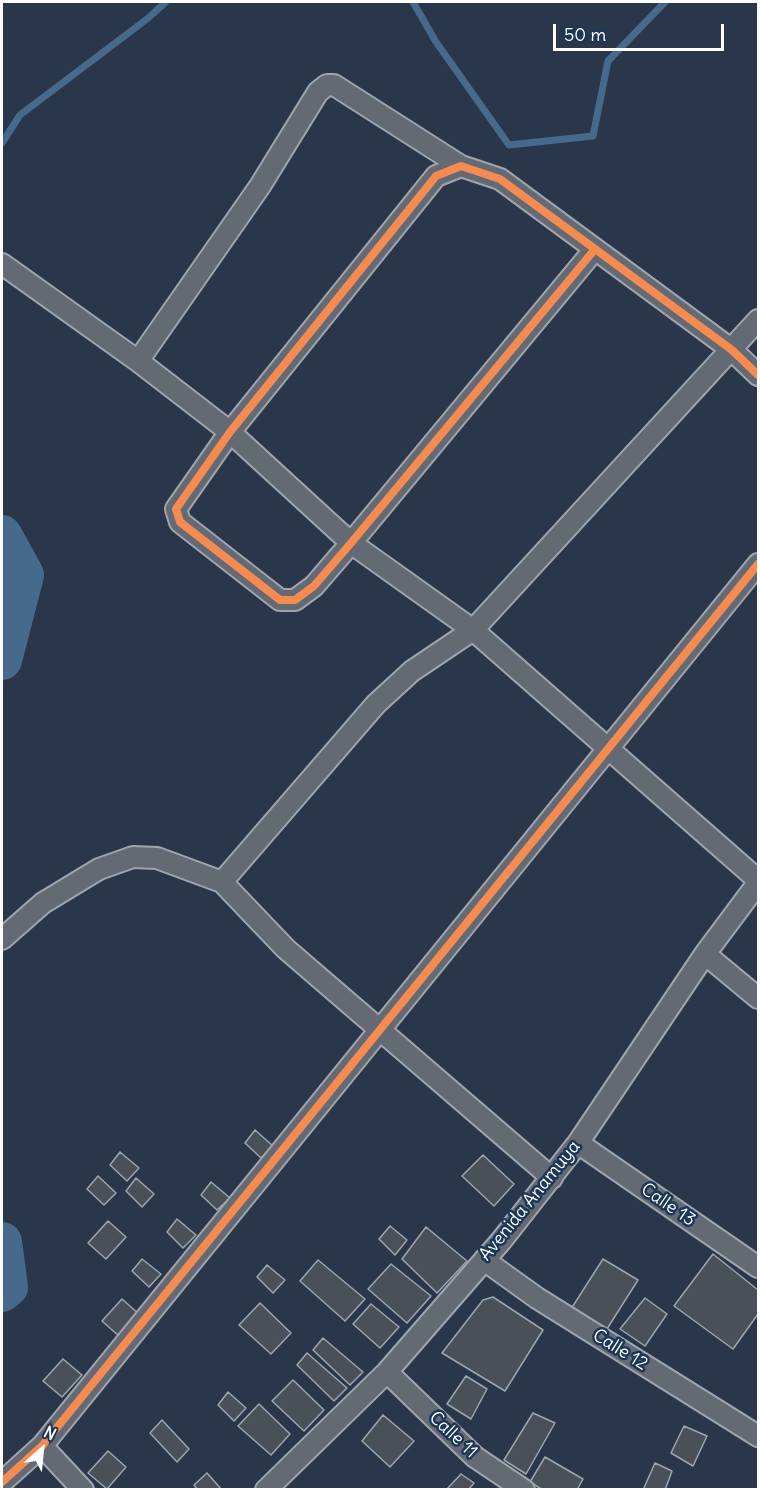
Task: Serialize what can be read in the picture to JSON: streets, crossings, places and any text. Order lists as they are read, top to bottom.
{
  "streets": {
    "street": [
      "Avenida Anamuya",
      "Calle 13",
      "Calle 12",
      "Calle 11"
    ]
  },
  "crossings": [
    ["Avenida Anamuya", "Calle 13"],
    ["Avenida Anamuya", "Calle 12"],
    ["Avenida Anamuya", "Calle 11"]
  ],
  "scale_bar": "50 m",
  "north": "top right"
}
